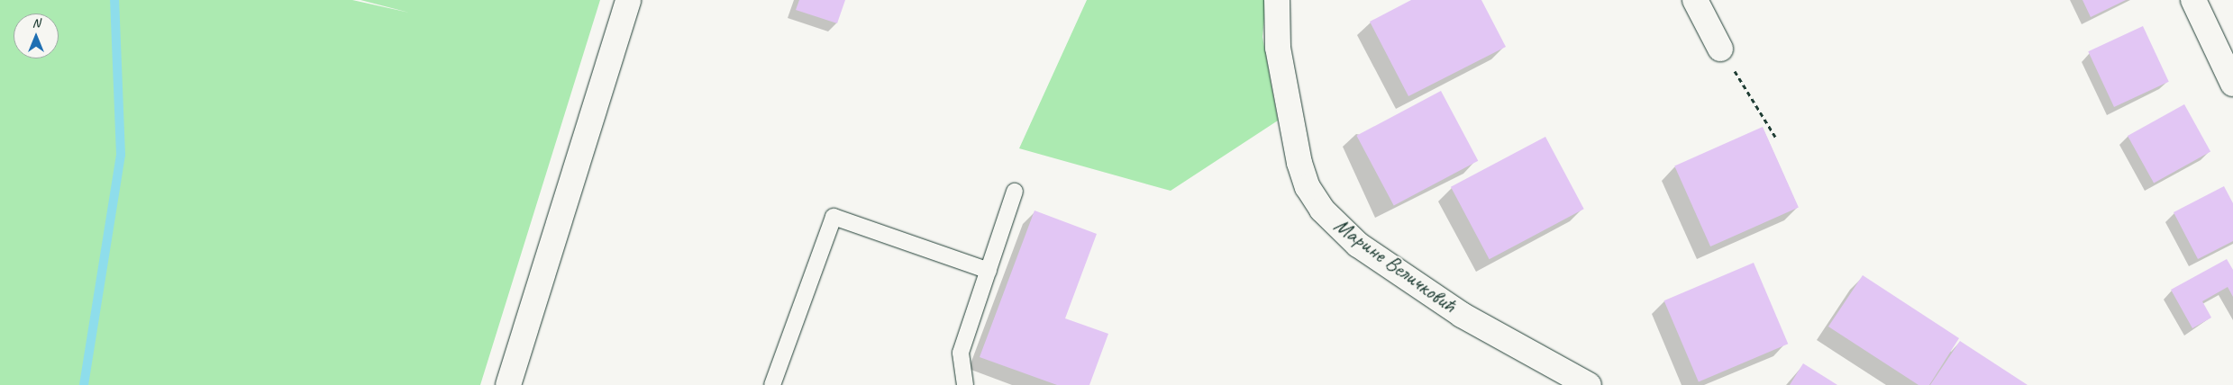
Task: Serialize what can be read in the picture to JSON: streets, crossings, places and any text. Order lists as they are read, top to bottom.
{
  "streets": {
    "street": ["Марине Величковић"]
  },
  "north": "top"
}
